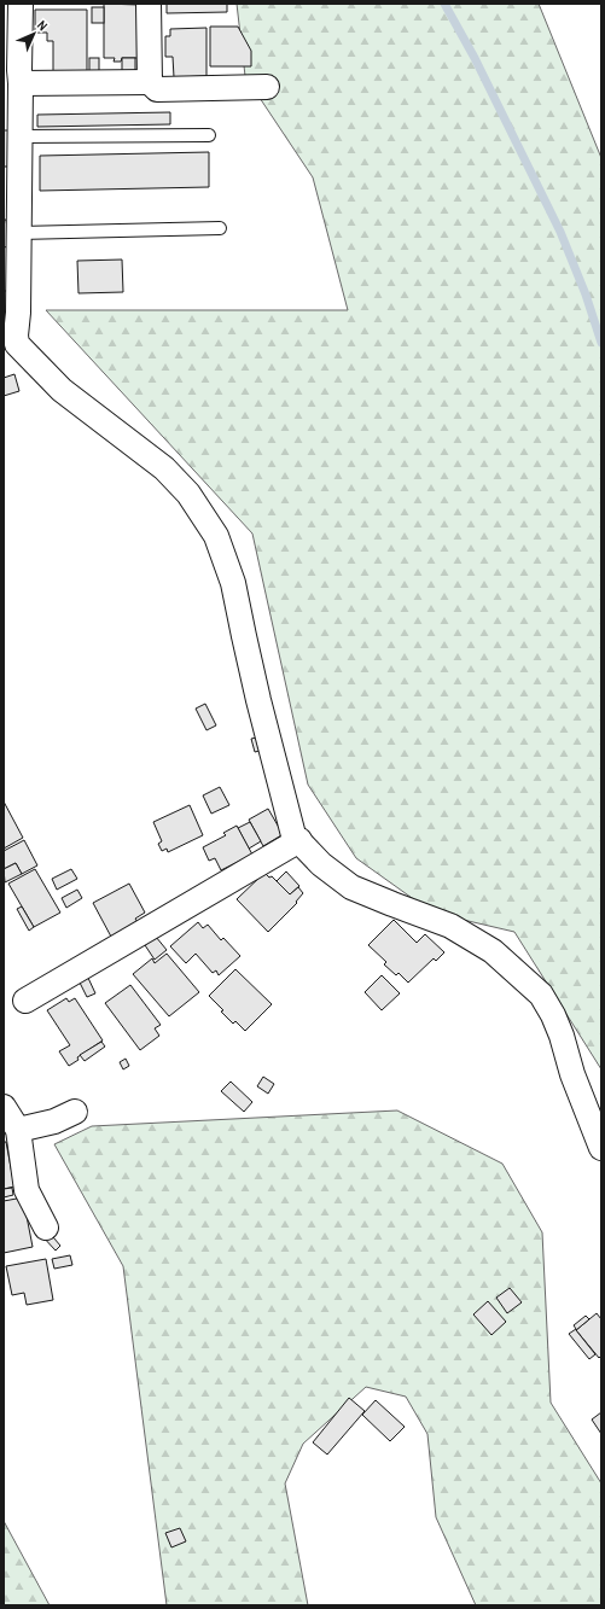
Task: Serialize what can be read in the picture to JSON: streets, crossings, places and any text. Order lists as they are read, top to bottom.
{
  "north": "top right"
}
